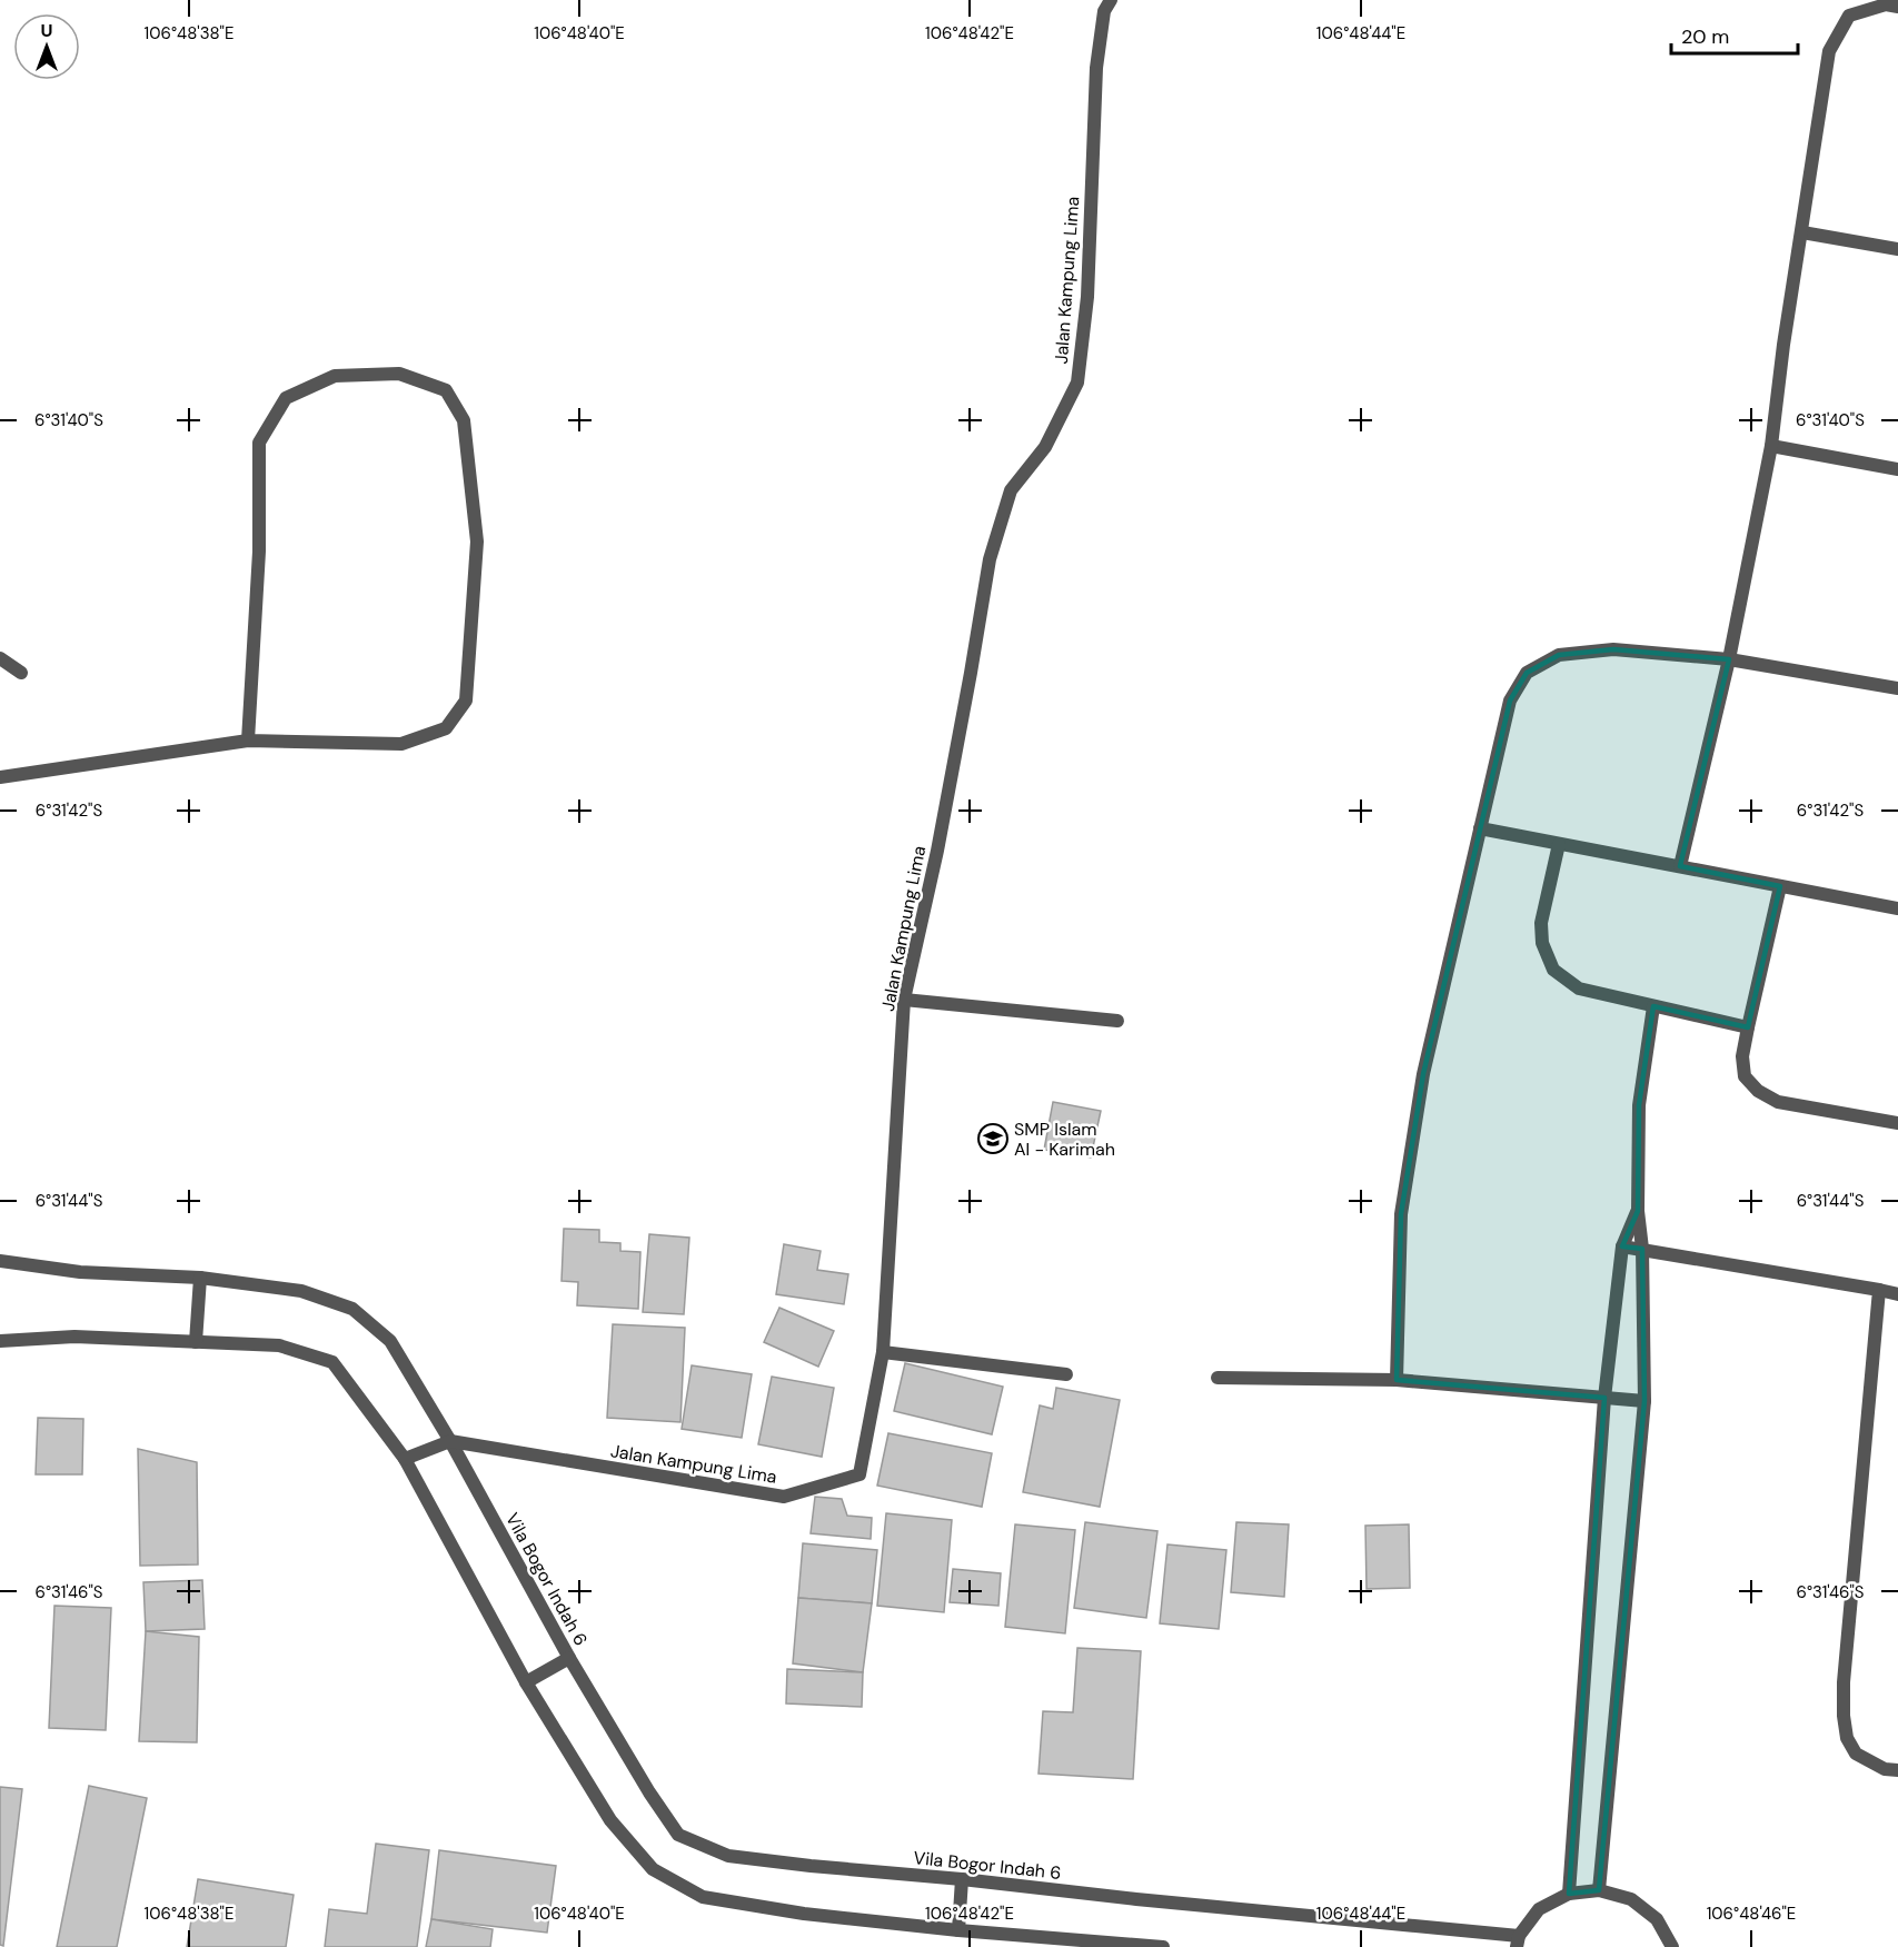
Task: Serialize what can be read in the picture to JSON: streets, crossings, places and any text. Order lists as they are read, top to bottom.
{
  "streets": {
    "street": ["Jalan Kampung Lima", "Vila Bogor Indah 6"]
  },
  "crossings": [
    ["Jalan Kampung Lima", "Vila Bogor Indah 6"]
  ],
  "places": {
    "school or university": ["SMP Islam Al - Karimah"]
  },
  "scale_bar": "20 m",
  "north": "top",
  "coordinates": [
    "106°48'38\"E",
    "106°48'40\"E",
    "106°48'42\"E",
    "106°48'44\"E",
    "6°31'40\"S",
    "6°31'42\"S",
    "6°31'44\"S",
    "6°31'46\"S",
    "106°48'46\"E"
  ]
}
